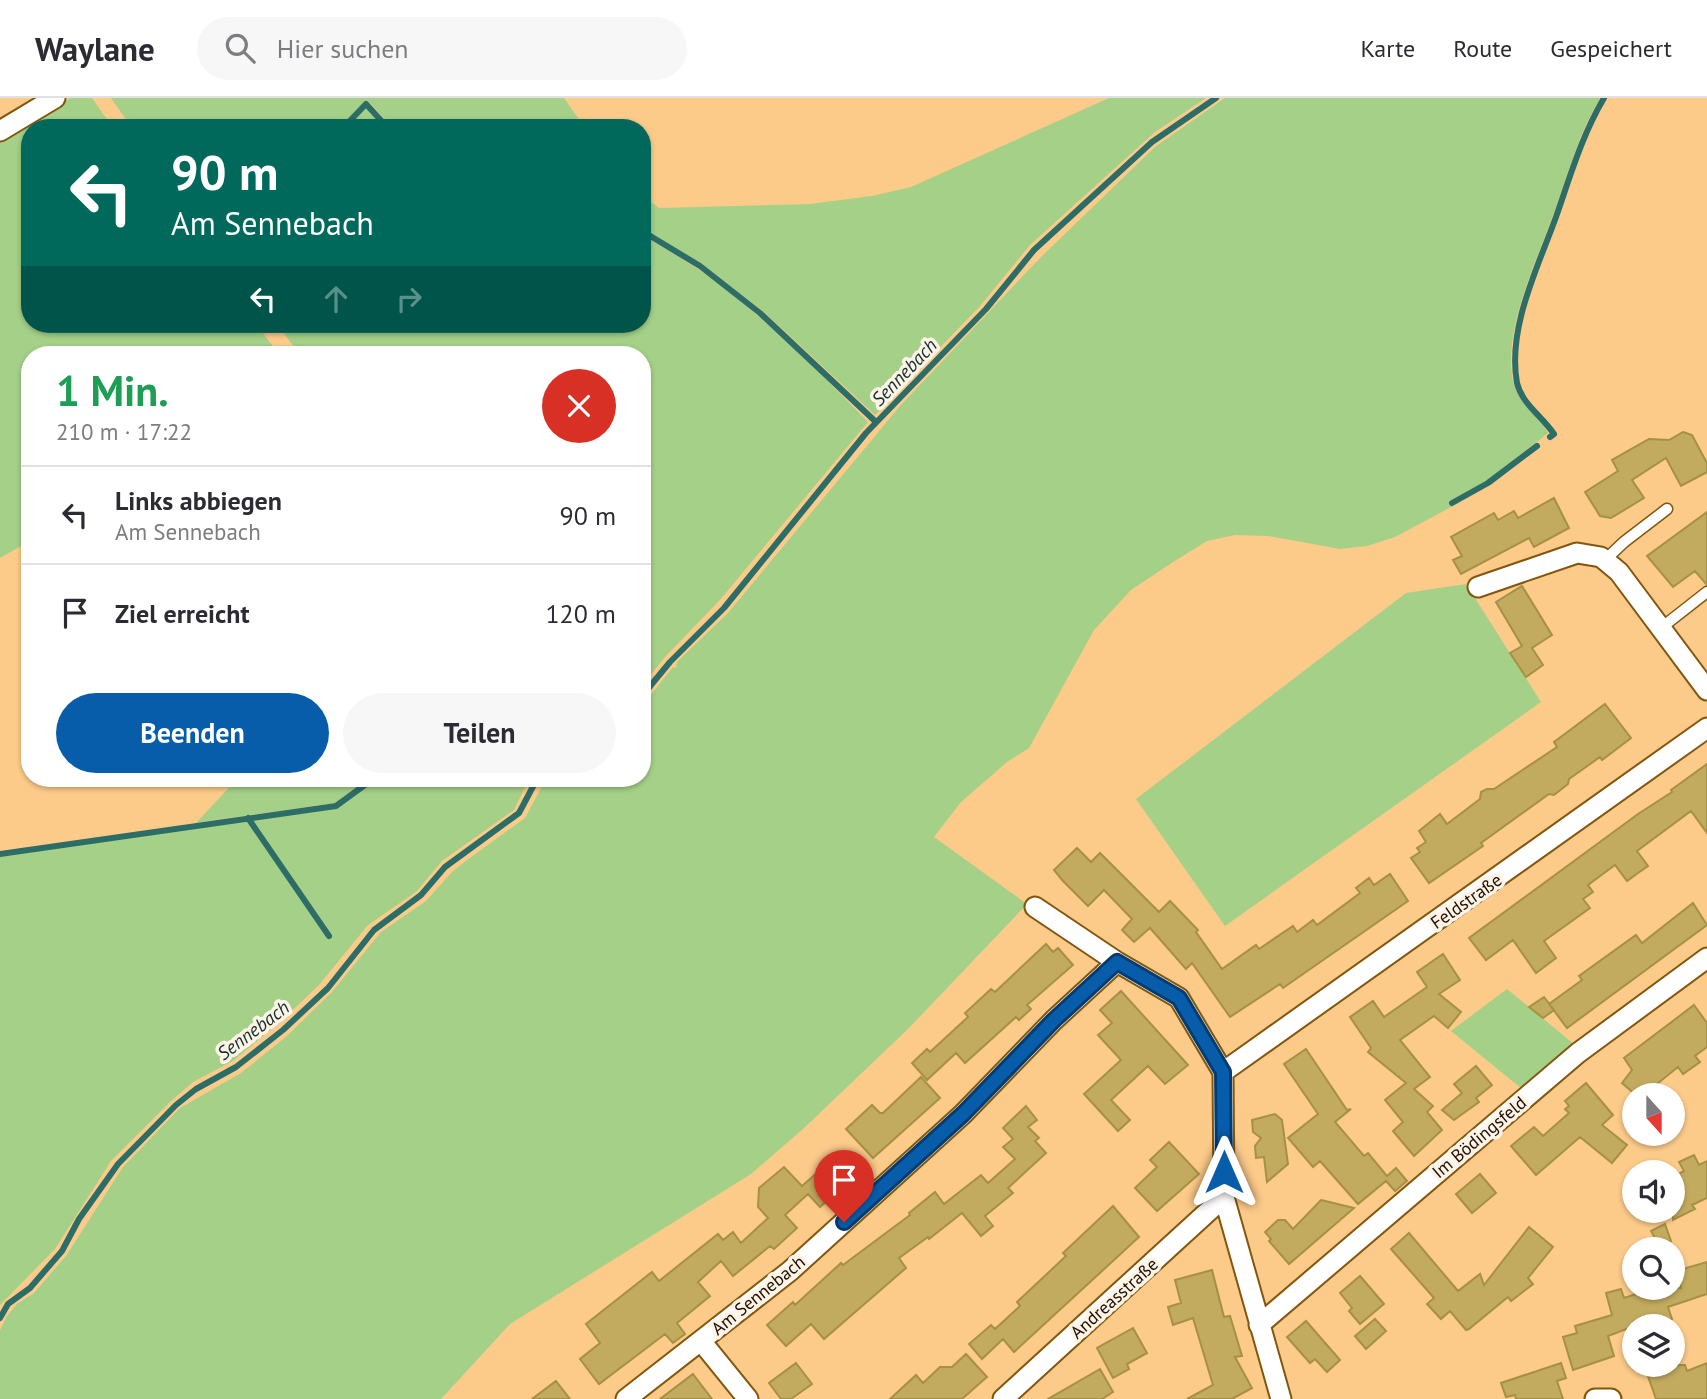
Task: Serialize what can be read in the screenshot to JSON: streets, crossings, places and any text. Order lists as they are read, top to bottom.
{
  "streets": {
    "street": [
      "Feldstraße",
      "Im Bödingsfeld",
      "Am Sennebach",
      "Andreasstraße"
    ]
  },
  "water": ["Sennebach"],
  "north": "bottom",
  "page": {
    "header": "Waylane",
    "search": "Hier suchen",
    "nav": ["Karte", "Route", "Gespeichert"],
    "turn": ["90 m", "Am Sennebach"],
    "heading": ["1 Min.", "210 m · 17:22"],
    "list": [
      {
        "name": "Links abbiegen",
        "note": "Am Sennebach",
        "value": "90 m"
      },
      {
        "name": "Ziel erreicht",
        "value": "120 m"
      }
    ],
    "buttons": ["Beenden", "Teilen"]
  }
}
